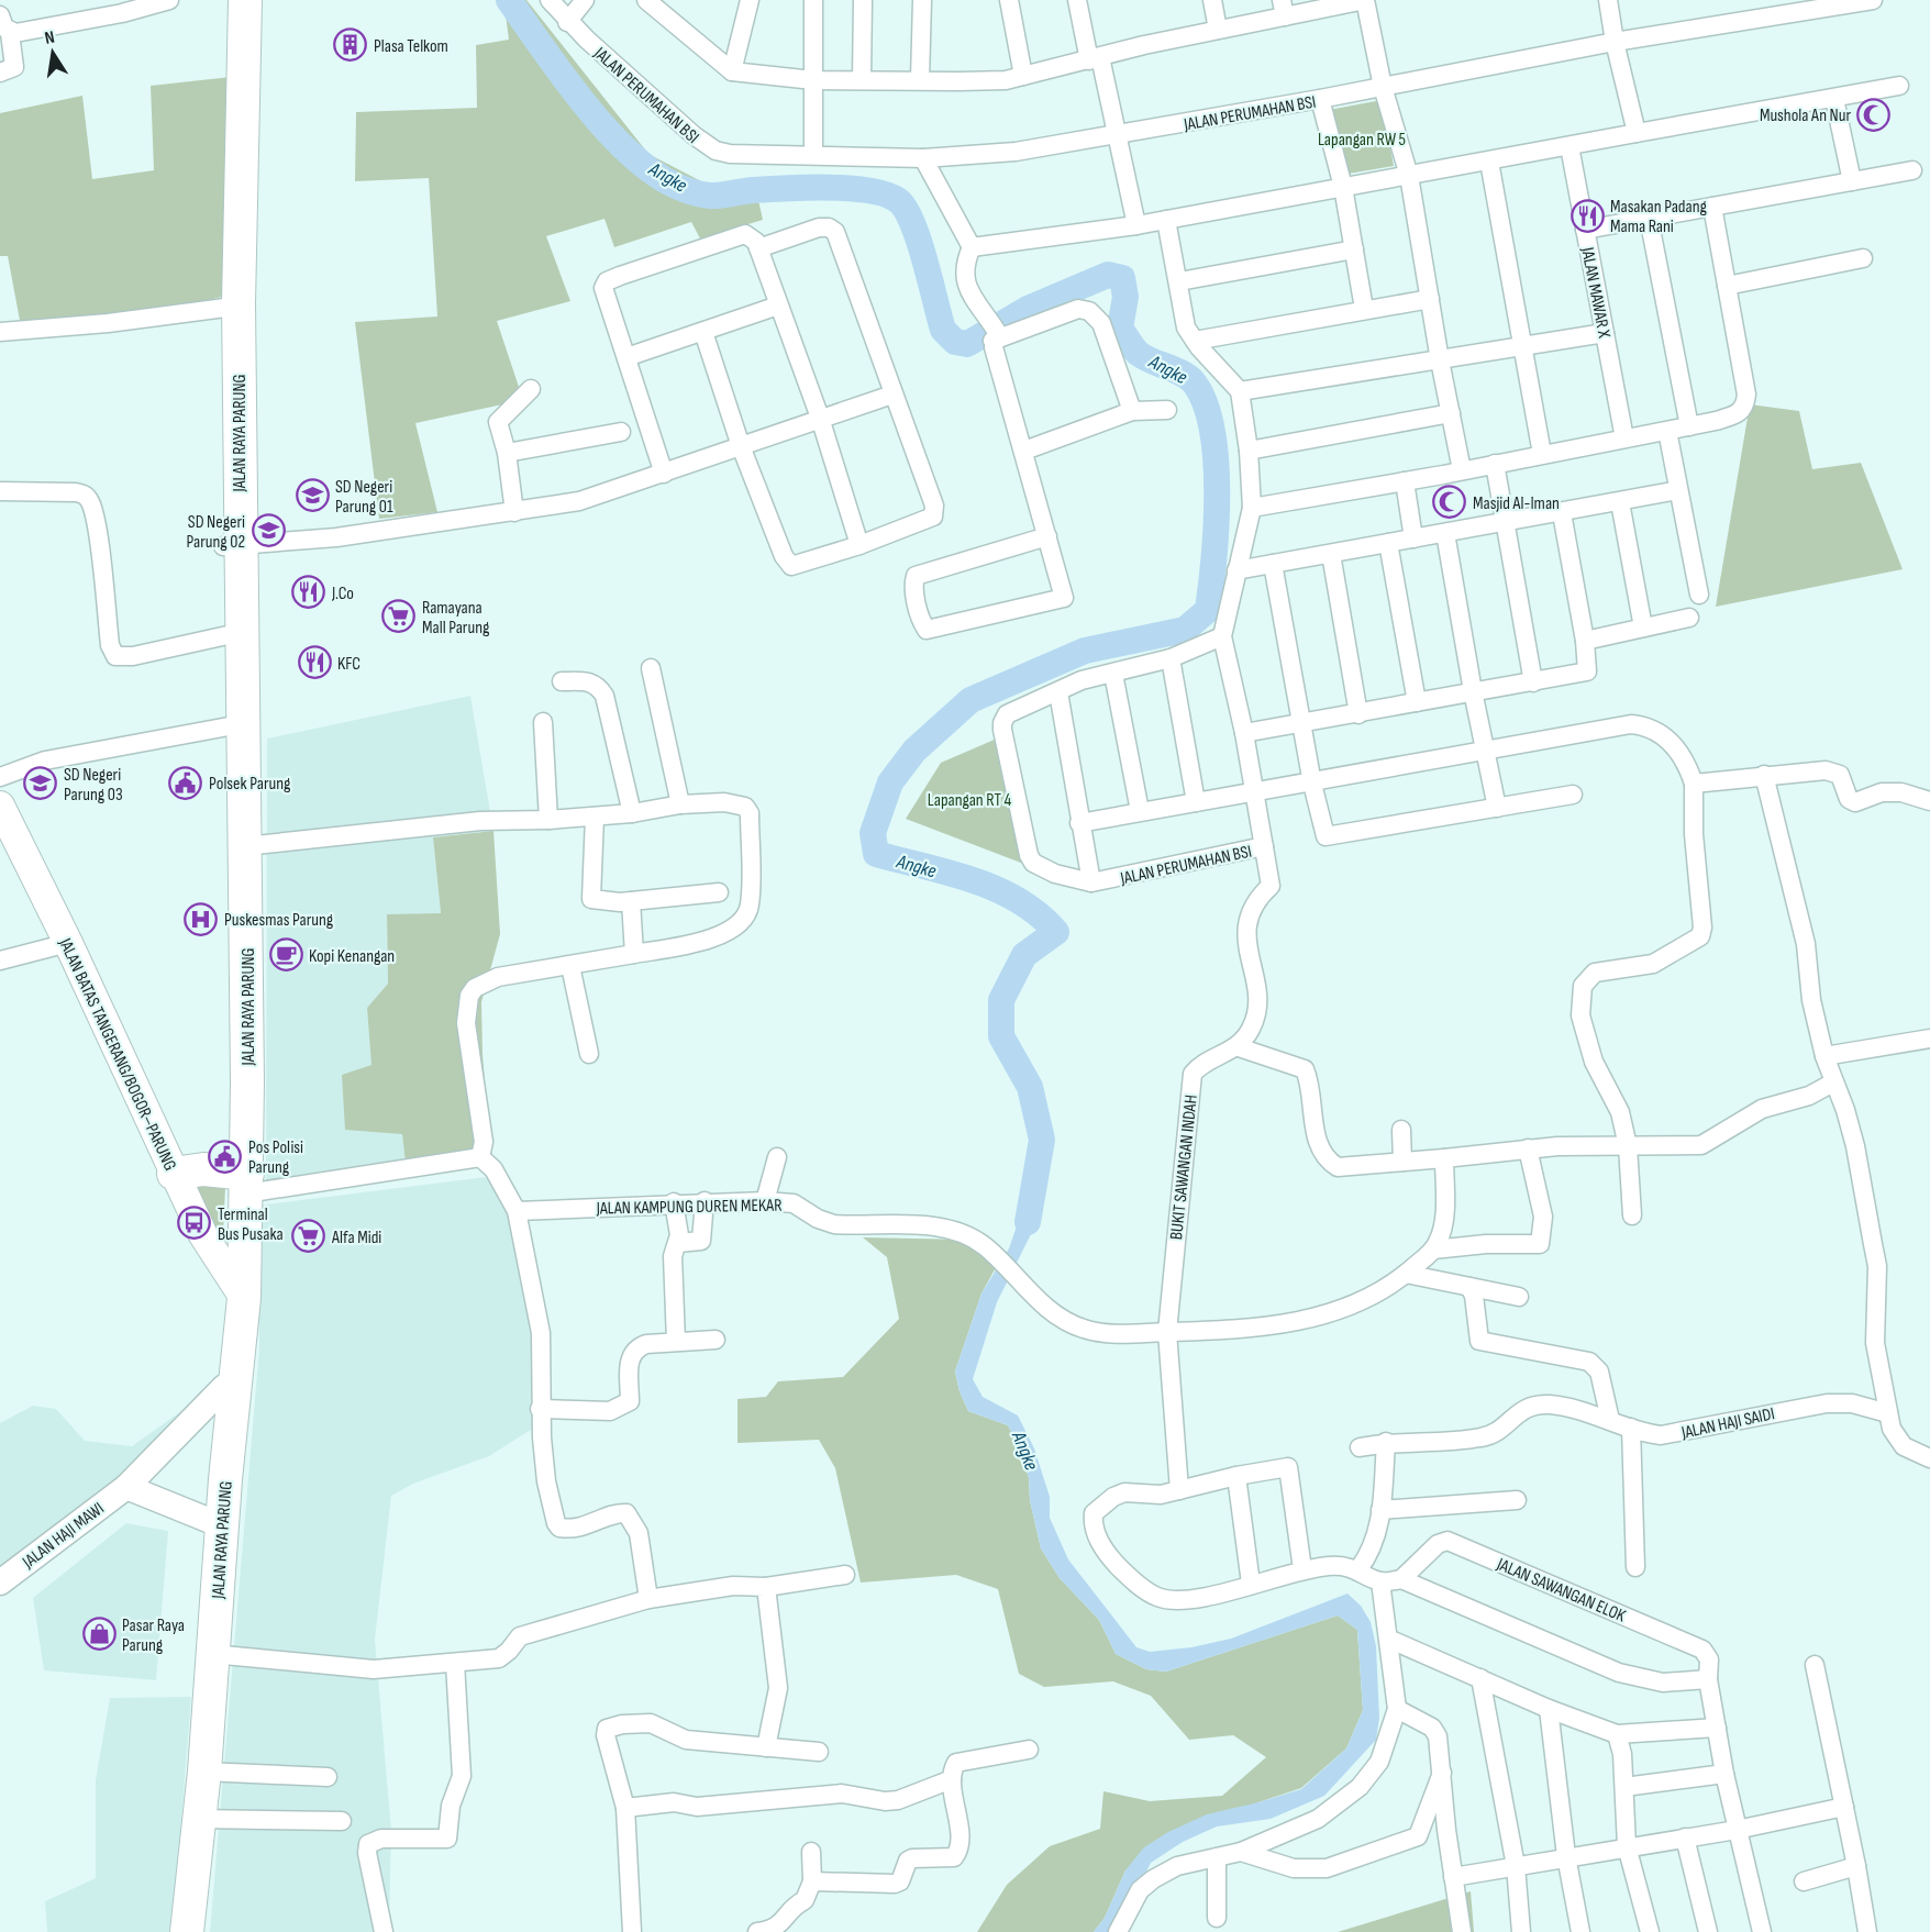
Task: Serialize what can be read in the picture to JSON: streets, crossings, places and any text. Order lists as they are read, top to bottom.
{
  "streets": {
    "highway": ["JALAN RAYA PARUNG"],
    "main road": ["JALAN BATAS TANGERANG/BOGOR–PARUNG"],
    "street": [
      "JALAN PERUMAHAN BSI",
      "JALAN MAWAR X",
      "BUKIT SAWANGAN INDAH",
      "JALAN KAMPUNG DUREN MEKAR",
      "JALAN HAJI SAIDI",
      "JALAN HAJI MAWI",
      "JALAN SAWANGAN ELOK"
    ]
  },
  "crossings": [
    ["JALAN RAYA PARUNG", "JALAN BATAS TANGERANG/BOGOR–PARUNG"],
    ["JALAN RAYA PARUNG", "JALAN HAJI MAWI"],
    ["BUKIT SAWANGAN INDAH", "JALAN KAMPUNG DUREN MEKAR"]
  ],
  "water": ["Angke"],
  "parks": ["Lapangan RW 5", "Lapangan RT 4"],
  "places": {
    "building": ["Plasa Telkom"],
    "mosque": ["Mushola An Nur", "Masjid Al-Iman"],
    "restaurant": ["Masakan Padang Mama Rani", "J.Co", "KFC"],
    "school or university": ["SD Negeri Parung 01", "SD Negeri Parung 02", "SD Negeri Parung 03"],
    "supermarket": ["Ramayana Mall Parung", "Alfa Midi"],
    "public building": ["Polsek Parung", "Pos Polisi Parung"],
    "hospital": ["Puskesmas Parung"],
    "cafe": ["Kopi Kenangan"],
    "bus stop": ["Terminal Bus Pusaka"],
    "shop": ["Pasar Raya Parung"]
  },
  "north": "top"
}
